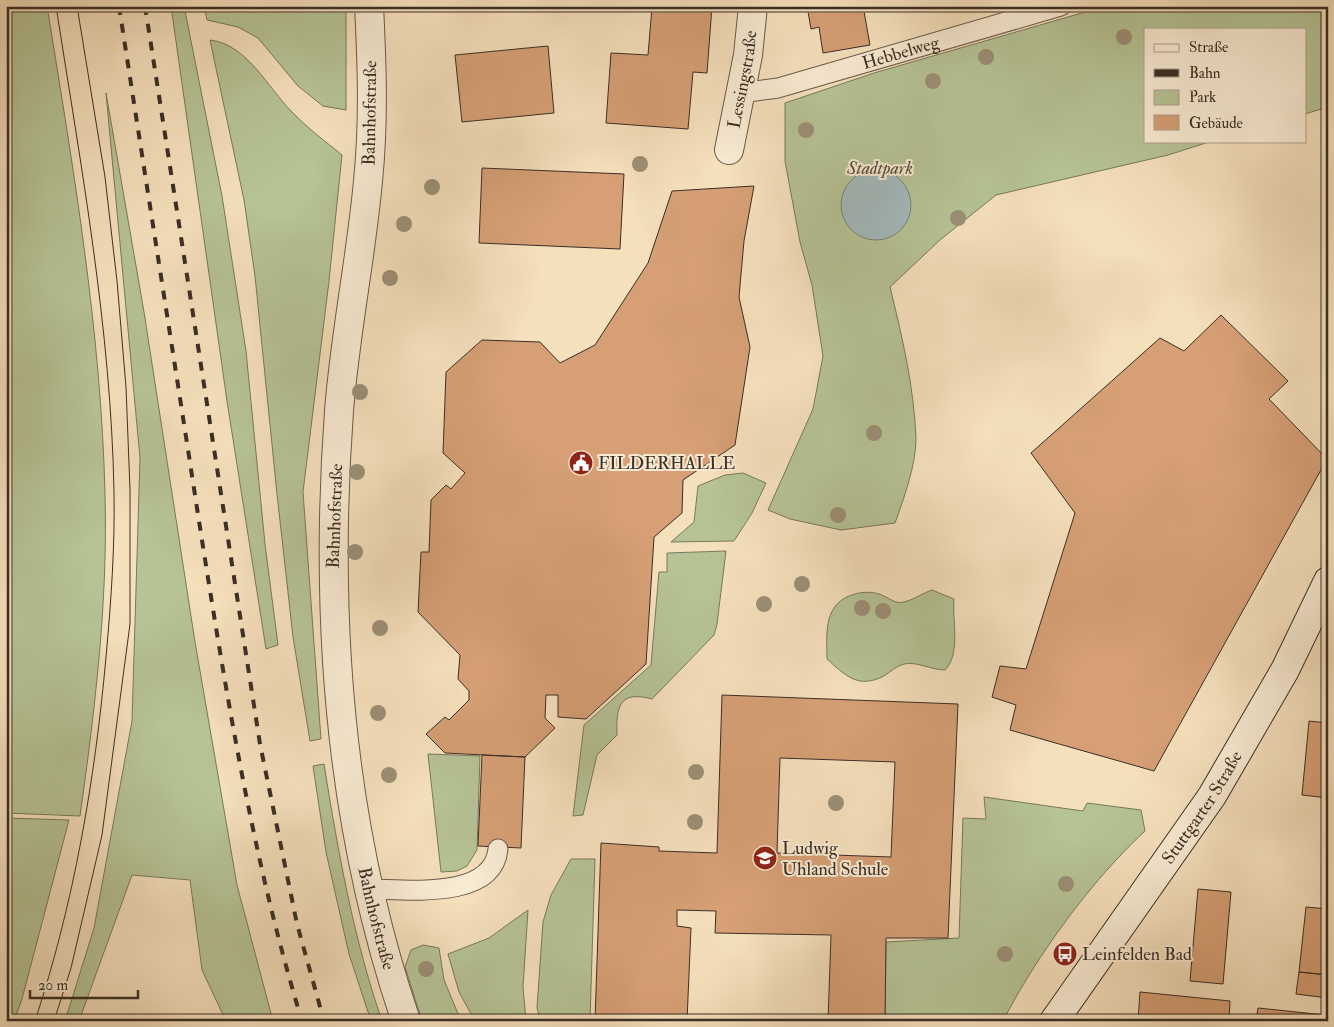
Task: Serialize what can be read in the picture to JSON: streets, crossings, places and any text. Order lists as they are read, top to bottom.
{
  "streets": {
    "street": ["Lessingstraße", "Bahnhofstraße", "Stuttgarter Straße"],
    "lane": ["Hebbelweg"]
  },
  "crossings": [
    ["Hebbelweg", "Lessingstraße"]
  ],
  "parks": ["Stadtpark"],
  "places": {
    "public building": ["FILDERHALLE"],
    "school or university": ["Ludwig Uhland Schule"],
    "bus stop": ["Leinfelden Bad"]
  },
  "legend": [
    "Straße",
    "Bahn",
    "Park",
    "Gebäude"
  ],
  "scale_bar": "20 m"
}
